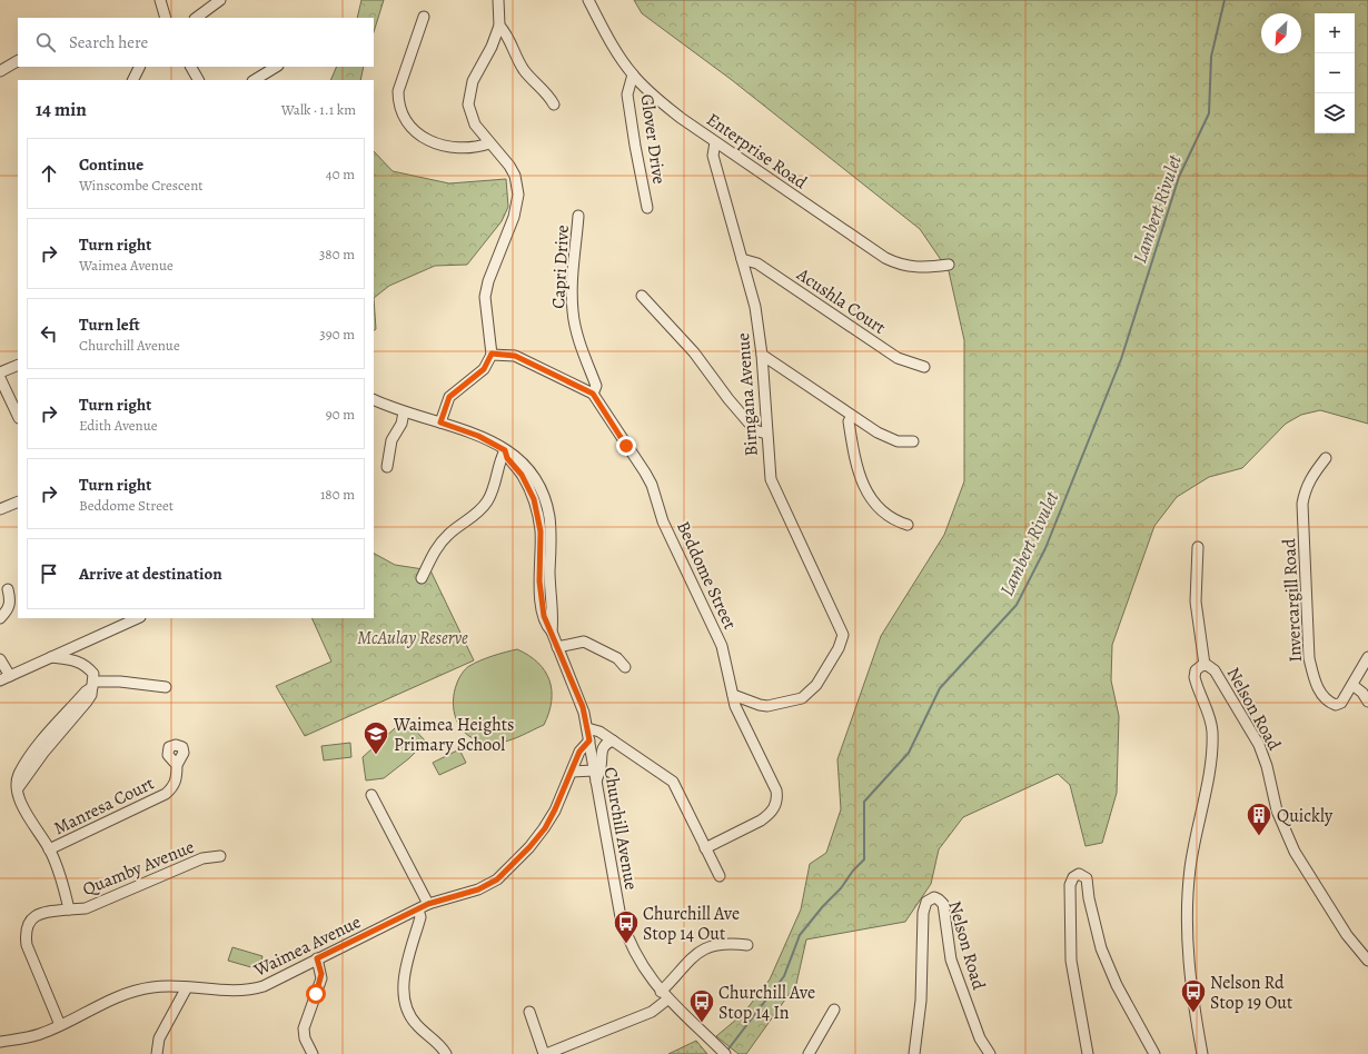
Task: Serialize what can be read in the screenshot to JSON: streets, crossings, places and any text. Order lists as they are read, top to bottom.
{
  "streets": {
    "street": [
      "Glover Drive",
      "Enterprise Road",
      "Capri Drive",
      "Acushla Court",
      "Birngana Avenue",
      "Beddome Street",
      "Invercargill Road",
      "Nelson Road",
      "Manresa Court",
      "Churchill Avenue",
      "Quamby Avenue",
      "Waimea Avenue"
    ]
  },
  "crossings": [
    ["Glover Drive", "Enterprise Road"],
    ["Enterprise Road", "Birngana Avenue"],
    ["Capri Drive", "Beddome Street"],
    ["Acushla Court", "Birngana Avenue"],
    ["Birngana Avenue", "Beddome Street"],
    ["Churchill Avenue", "Waimea Avenue"],
    ["Quamby Avenue", "Waimea Avenue"]
  ],
  "water": ["Lambert Rivulet"],
  "parks": ["McAulay Reserve"],
  "places": {
    "school or university": ["Waimea Heights Primary School"],
    "building": ["Quickly"],
    "bus stop": ["Churchill Ave Stop 14 Out", "Nelson Rd Stop 19 Out", "Churchill Ave Stop 14 In"]
  },
  "north": "bottom left",
  "page": {
    "map_buttons": ["+", "−"],
    "search": "Search here",
    "heading": ["14 min", "Walk · 1.1 km"],
    "list": [
      ["Continue", "Winscombe Crescent", "40 m"],
      ["Turn right", "Waimea Avenue", "380 m"],
      ["Turn left", "Churchill Avenue", "390 m"],
      ["Turn right", "Edith Avenue", "90 m"],
      ["Turn right", "Beddome Street", "180 m"],
      "Arrive at destination"
    ]
  }
}
